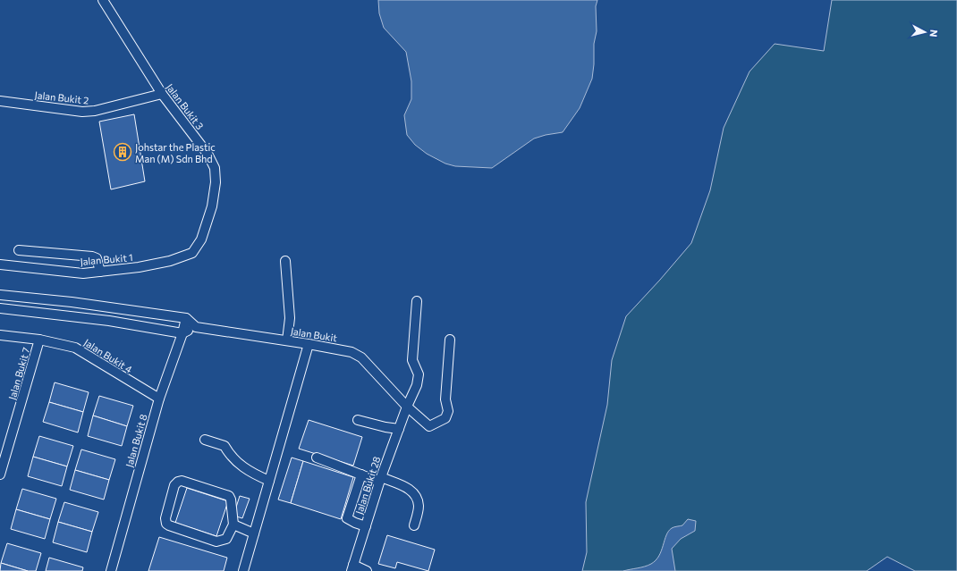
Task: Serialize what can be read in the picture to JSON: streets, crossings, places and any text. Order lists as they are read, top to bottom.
{
  "streets": {
    "street": [
      "Jalan Bukit 2",
      "Jalan Bukit 3",
      "Jalan Bukit 1",
      "Jalan Bukit",
      "Jalan Bukit 4",
      "Jalan Bukit 7",
      "Jalan Bukit 8",
      "Jalan Bukit 28"
    ]
  },
  "crossings": [
    ["Jalan Bukit 2", "Jalan Bukit 3"],
    ["Jalan Bukit 3", "Jalan Bukit 1"],
    ["Jalan Bukit", "Jalan Bukit 28"],
    ["Jalan Bukit 4", "Jalan Bukit 7"],
    ["Jalan Bukit 4", "Jalan Bukit 8"]
  ],
  "places": {
    "building": ["Johstar the Plastic Man (M) Sdn Bhd"]
  },
  "north": "right"
}
